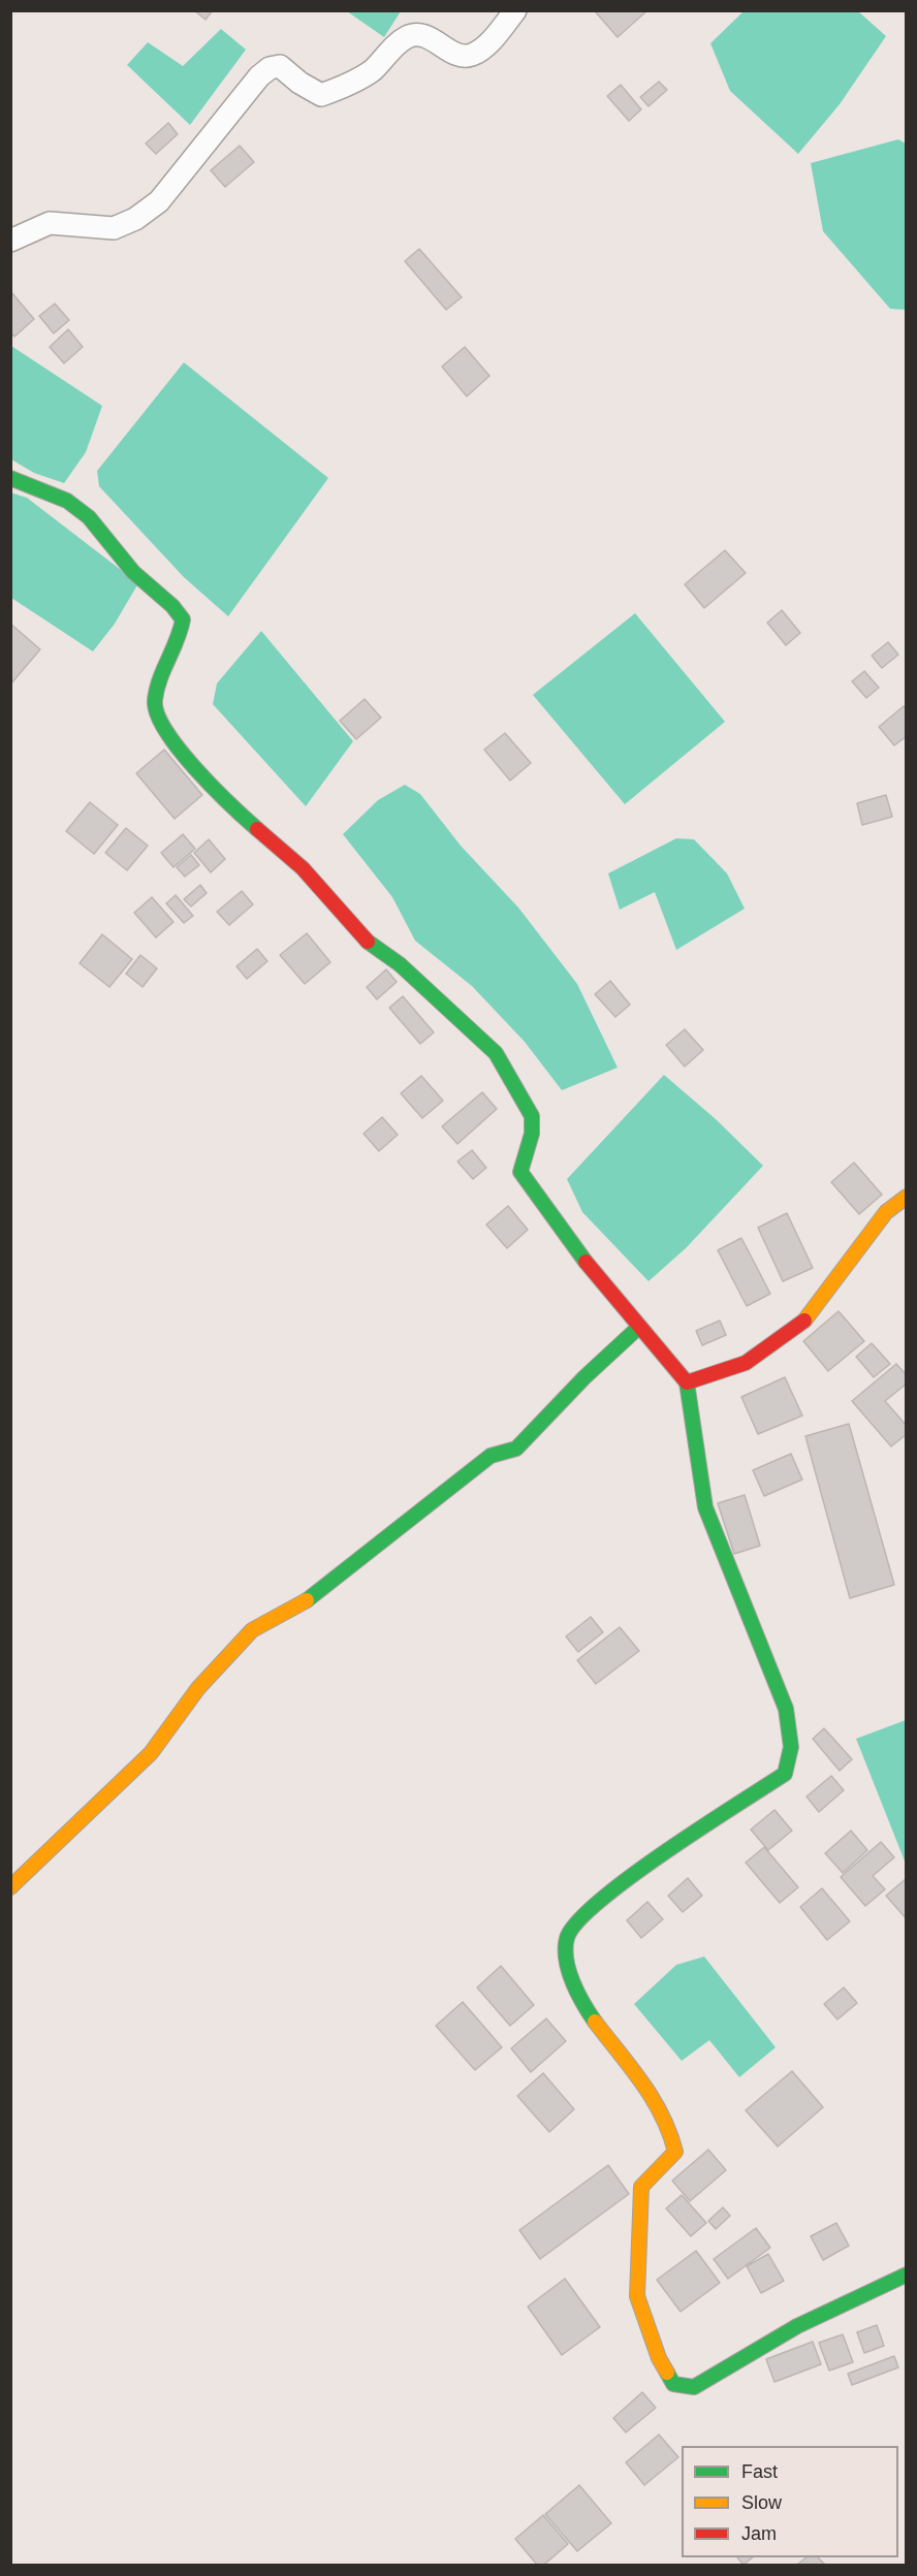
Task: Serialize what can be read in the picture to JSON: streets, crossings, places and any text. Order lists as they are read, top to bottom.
{
  "legend": ["Fast", "Slow", "Jam"]
}
